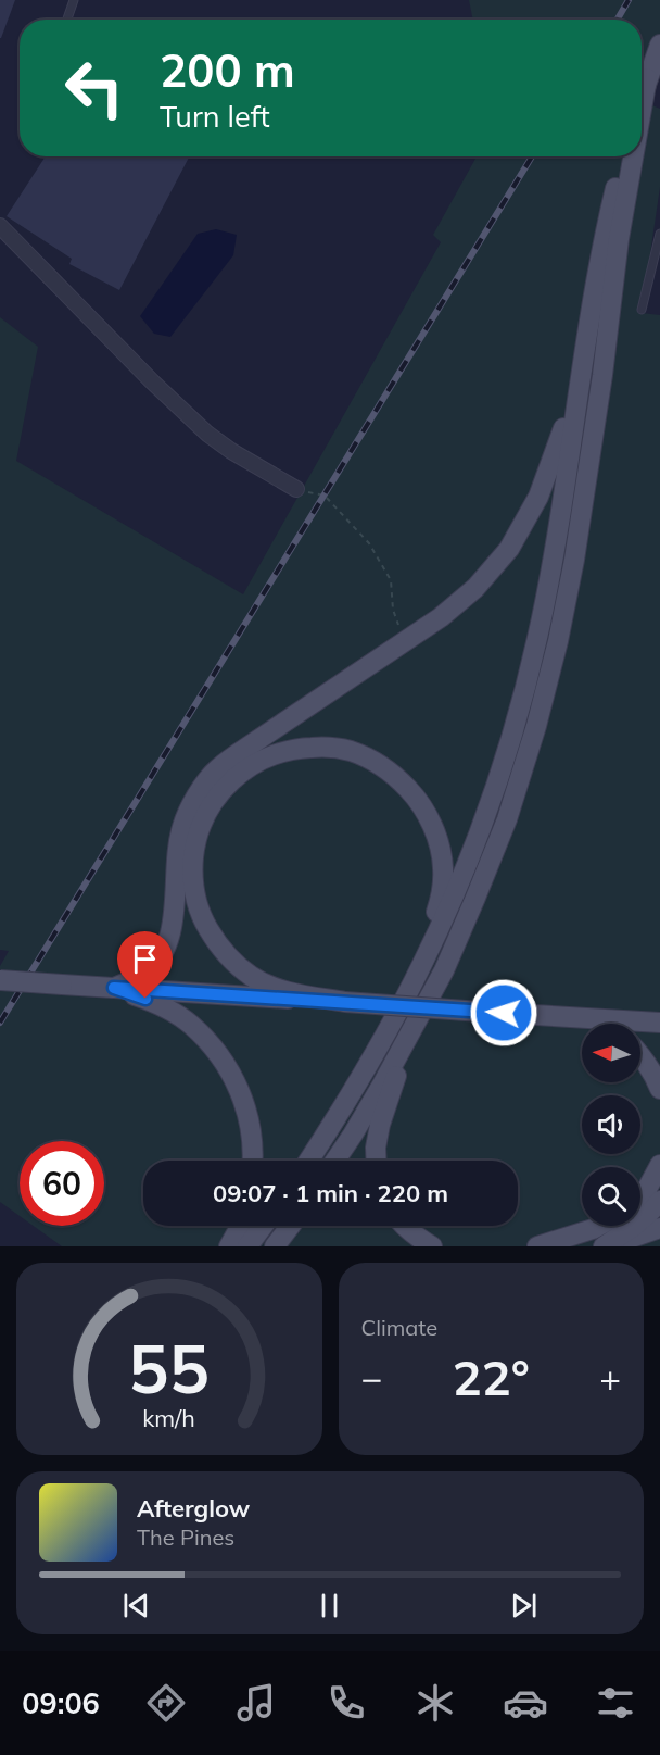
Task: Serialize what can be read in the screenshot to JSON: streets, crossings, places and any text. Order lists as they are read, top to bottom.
{
  "north": "left",
  "page": {
    "turn": ["200 m", "Turn left"],
    "limit": "60",
    "trip": "09:07 · 1 min · 220 m",
    "tile": "Climate",
    "heat": ["−", "22°", "+"],
    "song": ["Afterglow", "The Pines"],
    "tabs": "09:06",
    "gauge": ["55", "km/h"]
  }
}
